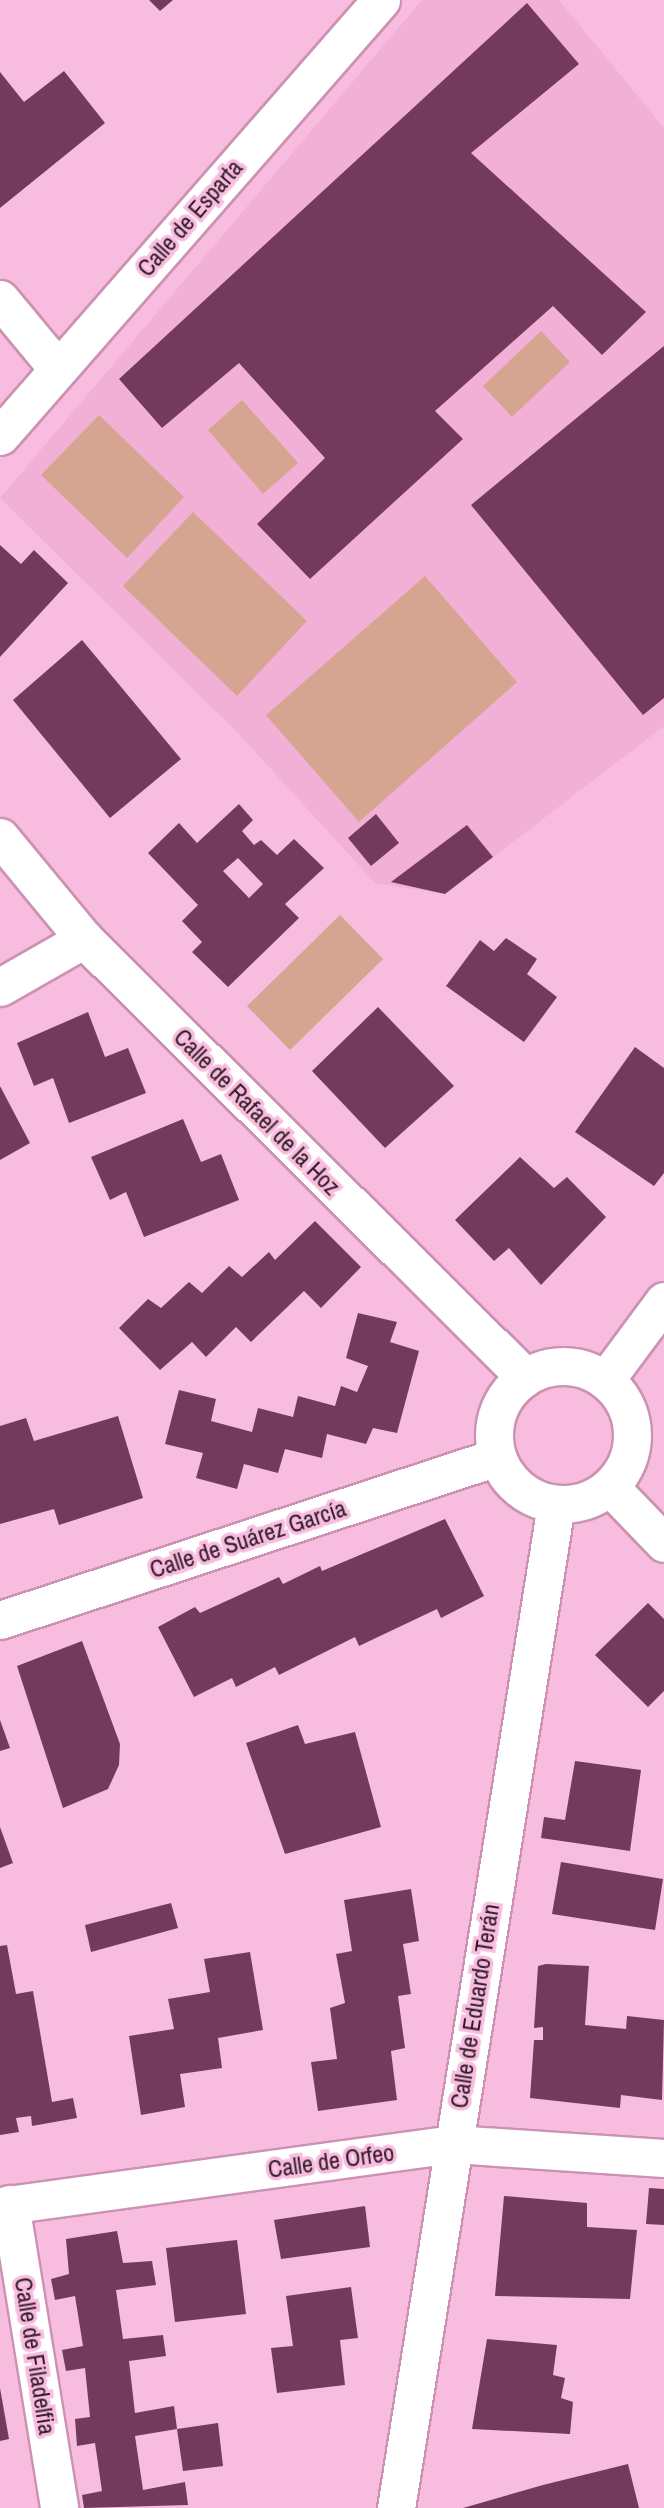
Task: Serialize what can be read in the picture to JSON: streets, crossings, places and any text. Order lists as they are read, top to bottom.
{
  "streets": {
    "street": [
      "Calle de Esparta",
      "Calle de Rafael de la Hoz",
      "Calle de Suárez García",
      "Calle de Eduardo Terán",
      "Calle de Orfeo",
      "Calle de Filadelfia"
    ]
  },
  "crossings": [
    ["Calle de Rafael de la Hoz", "Calle de Suárez García"],
    ["Calle de Rafael de la Hoz", "Calle de Eduardo Terán"],
    ["Calle de Suárez García", "Calle de Eduardo Terán"],
    ["Calle de Eduardo Terán", "Calle de Orfeo"],
    ["Calle de Orfeo", "Calle de Filadelfia"]
  ]
}
